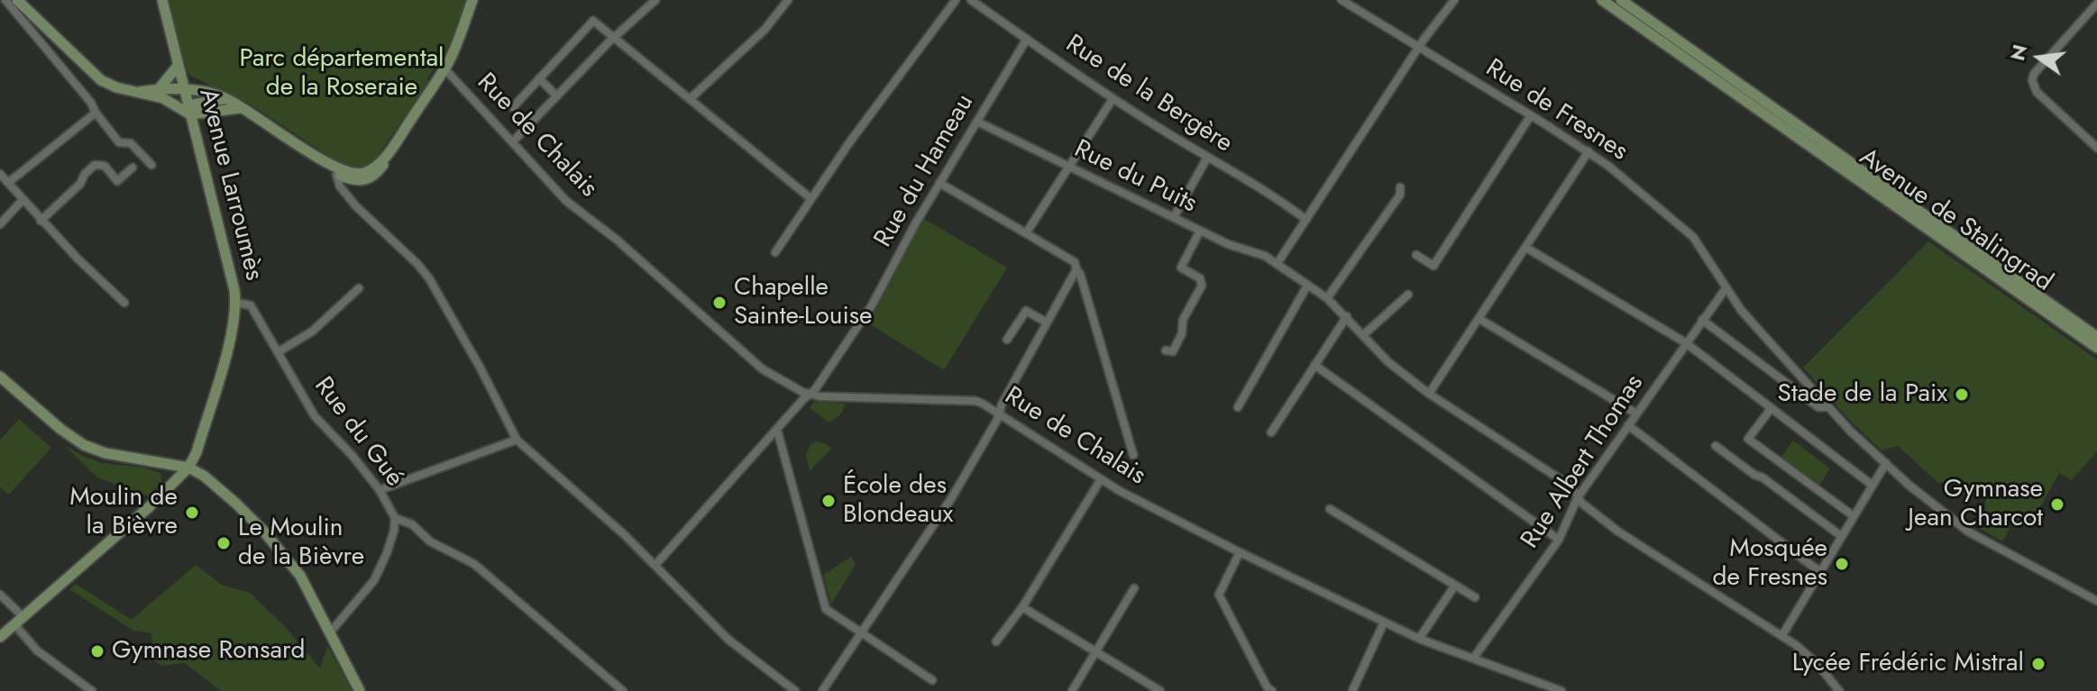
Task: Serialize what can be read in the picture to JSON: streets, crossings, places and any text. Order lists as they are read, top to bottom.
{
  "streets": {
    "main road": ["Avenue Larroumès", "Avenue de Stalingrad"],
    "street": [
      "Rue de la Bergère",
      "Rue de Fresnes",
      "Rue de Chalais",
      "Rue du Hameau",
      "Rue du Puits",
      "Rue du Gué",
      "Rue Albert Thomas"
    ]
  },
  "crossings": [
    ["Rue de la Bergère", "Rue du Hameau"],
    ["Rue de Fresnes", "Rue Albert Thomas"],
    ["Rue de Chalais", "Rue du Hameau"],
    ["Rue de Chalais", "Rue Albert Thomas"],
    ["Rue du Hameau", "Rue du Puits"],
    ["Rue du Puits", "Rue Albert Thomas"],
    ["Avenue Larroumès", "Rue du Gué"]
  ],
  "parks": ["Parc départemental de la Roseraie"],
  "places": [
    "Chapelle Sainte-Louise",
    "Stade de la Paix",
    "École des Blondeaux",
    "Gymnase Jean Charcot",
    "Moulin de la Bièvre",
    "Le Moulin de la Bièvre",
    "Mosquée de Fresnes",
    "Gymnase Ronsard",
    "Lycée Frédéric Mistral"
  ],
  "north": "left"
}
